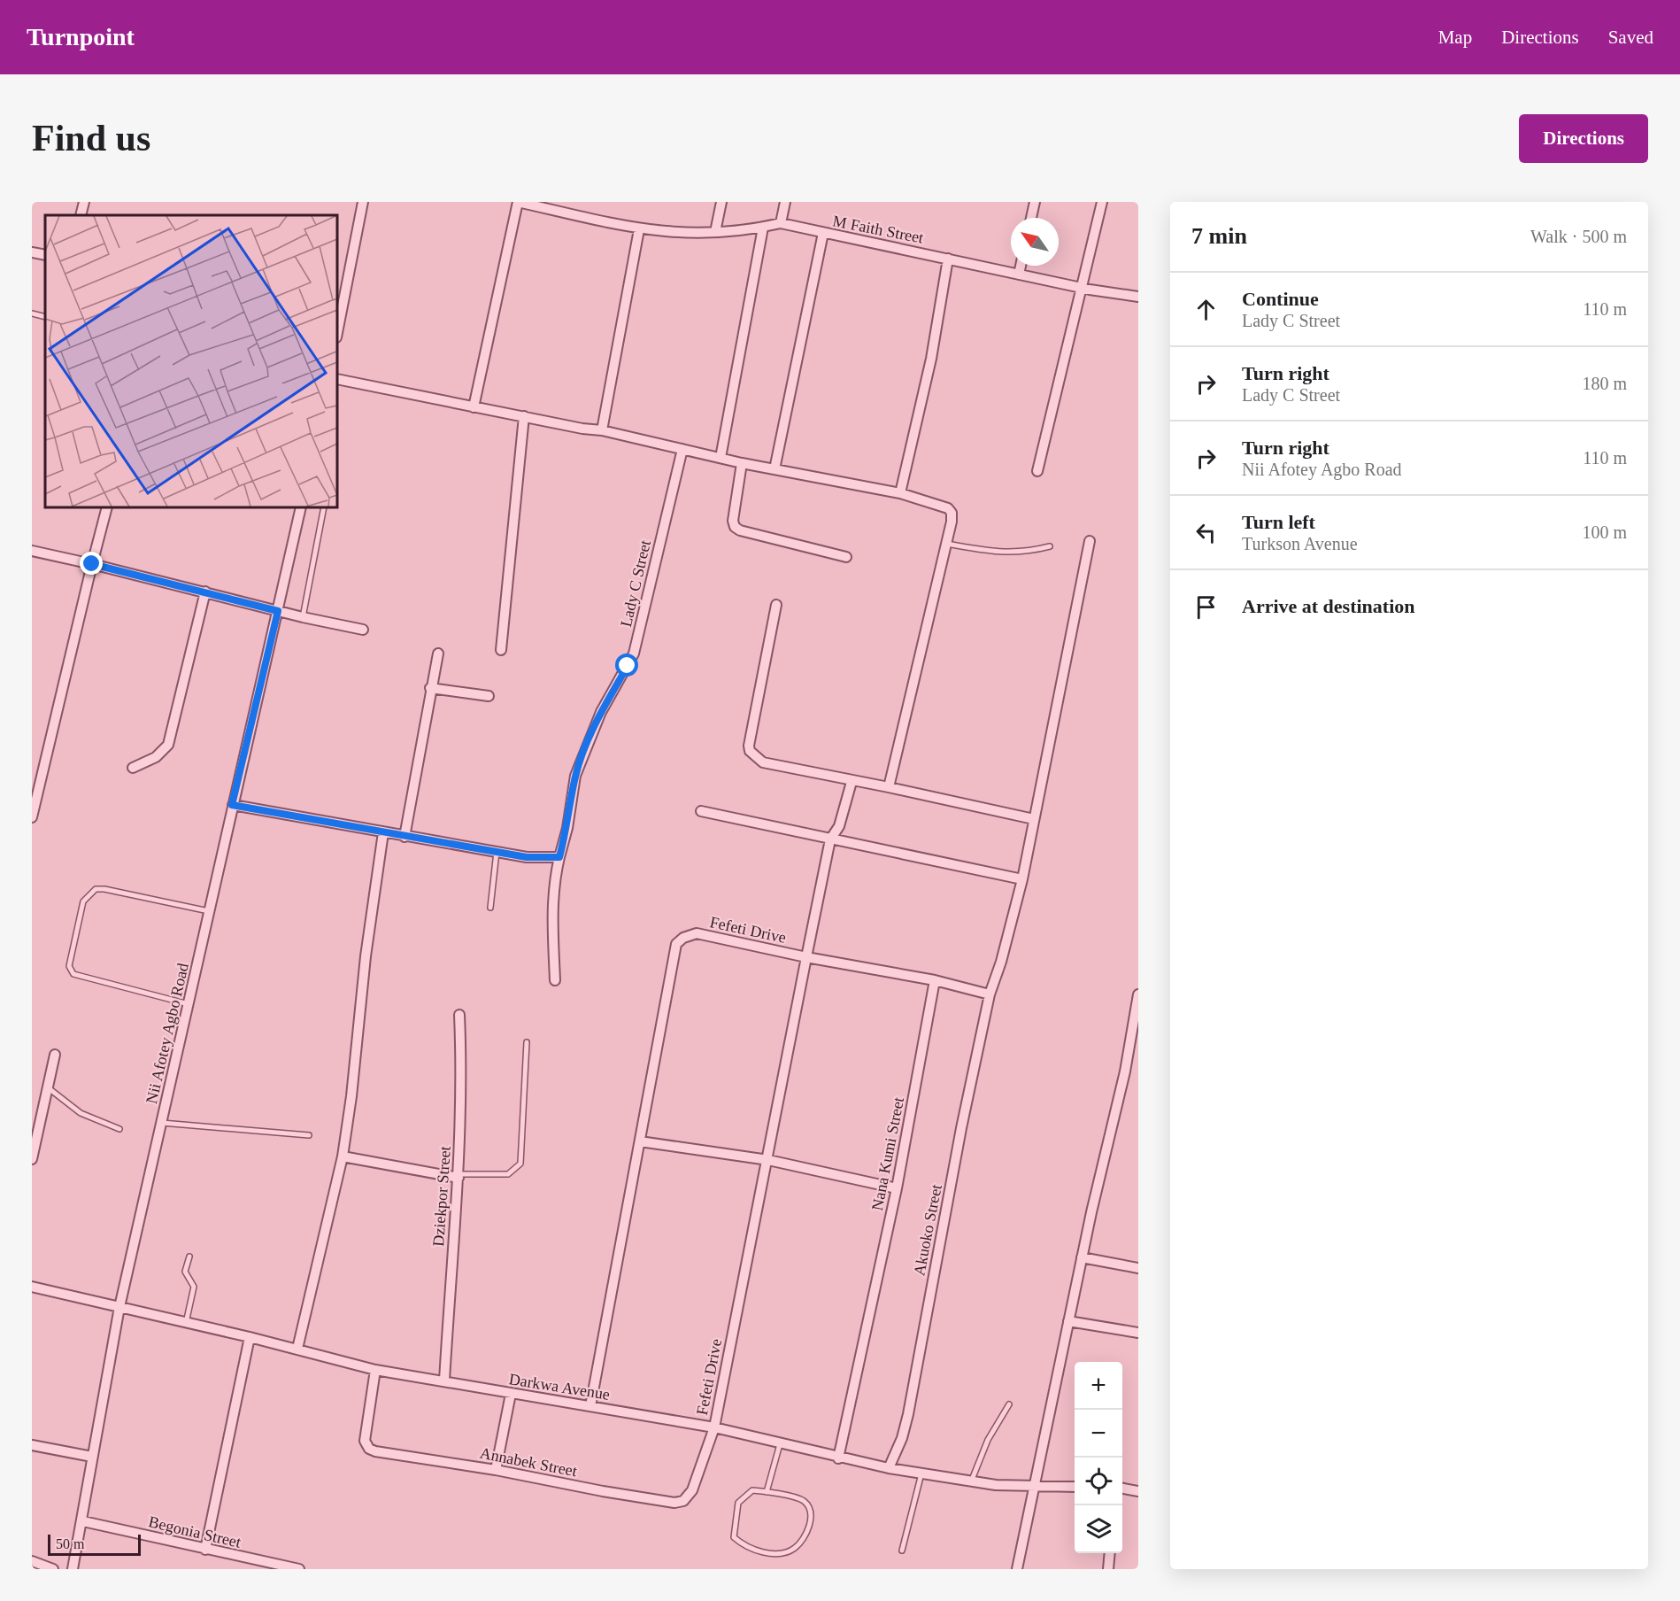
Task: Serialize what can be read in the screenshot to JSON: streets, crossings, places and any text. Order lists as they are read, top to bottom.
{
  "streets": {
    "street": [
      "M Faith Street",
      "Lady C Street",
      "Fefeti Drive",
      "Nii Afotey Agbo Road",
      "Nana Kumi Street",
      "Dziekpor Street",
      "Akuoko Street",
      "Darkwa Avenue",
      "Annabek Street",
      "Begonia Street"
    ]
  },
  "crossings": [
    ["Fefeti Drive", "Darkwa Avenue"],
    ["Fefeti Drive", "Annabek Street"],
    ["Nii Afotey Agbo Road", "Darkwa Avenue"],
    ["Nii Afotey Agbo Road", "Begonia Street"],
    ["Nana Kumi Street", "Darkwa Avenue"],
    ["Dziekpor Street", "Darkwa Avenue"],
    ["Akuoko Street", "Darkwa Avenue"],
    ["Darkwa Avenue", "Annabek Street"]
  ],
  "scale_bar": "50 m",
  "north": "top left",
  "page": {
    "header": "Turnpoint",
    "nav": ["Map", "Directions", "Saved"],
    "buttons": "Directions",
    "title": "Find us",
    "heading": ["7 min", "Walk · 500 m"],
    "list": [
      ["Continue", "Lady C Street", "110 m"],
      ["Turn right", "Lady C Street", "180 m"],
      ["Turn right", "Nii Afotey Agbo Road", "110 m"],
      ["Turn left", "Turkson Avenue", "100 m"],
      "Arrive at destination"
    ],
    "map_buttons": ["+", "−"],
    "scale": "50 m"
  }
}
